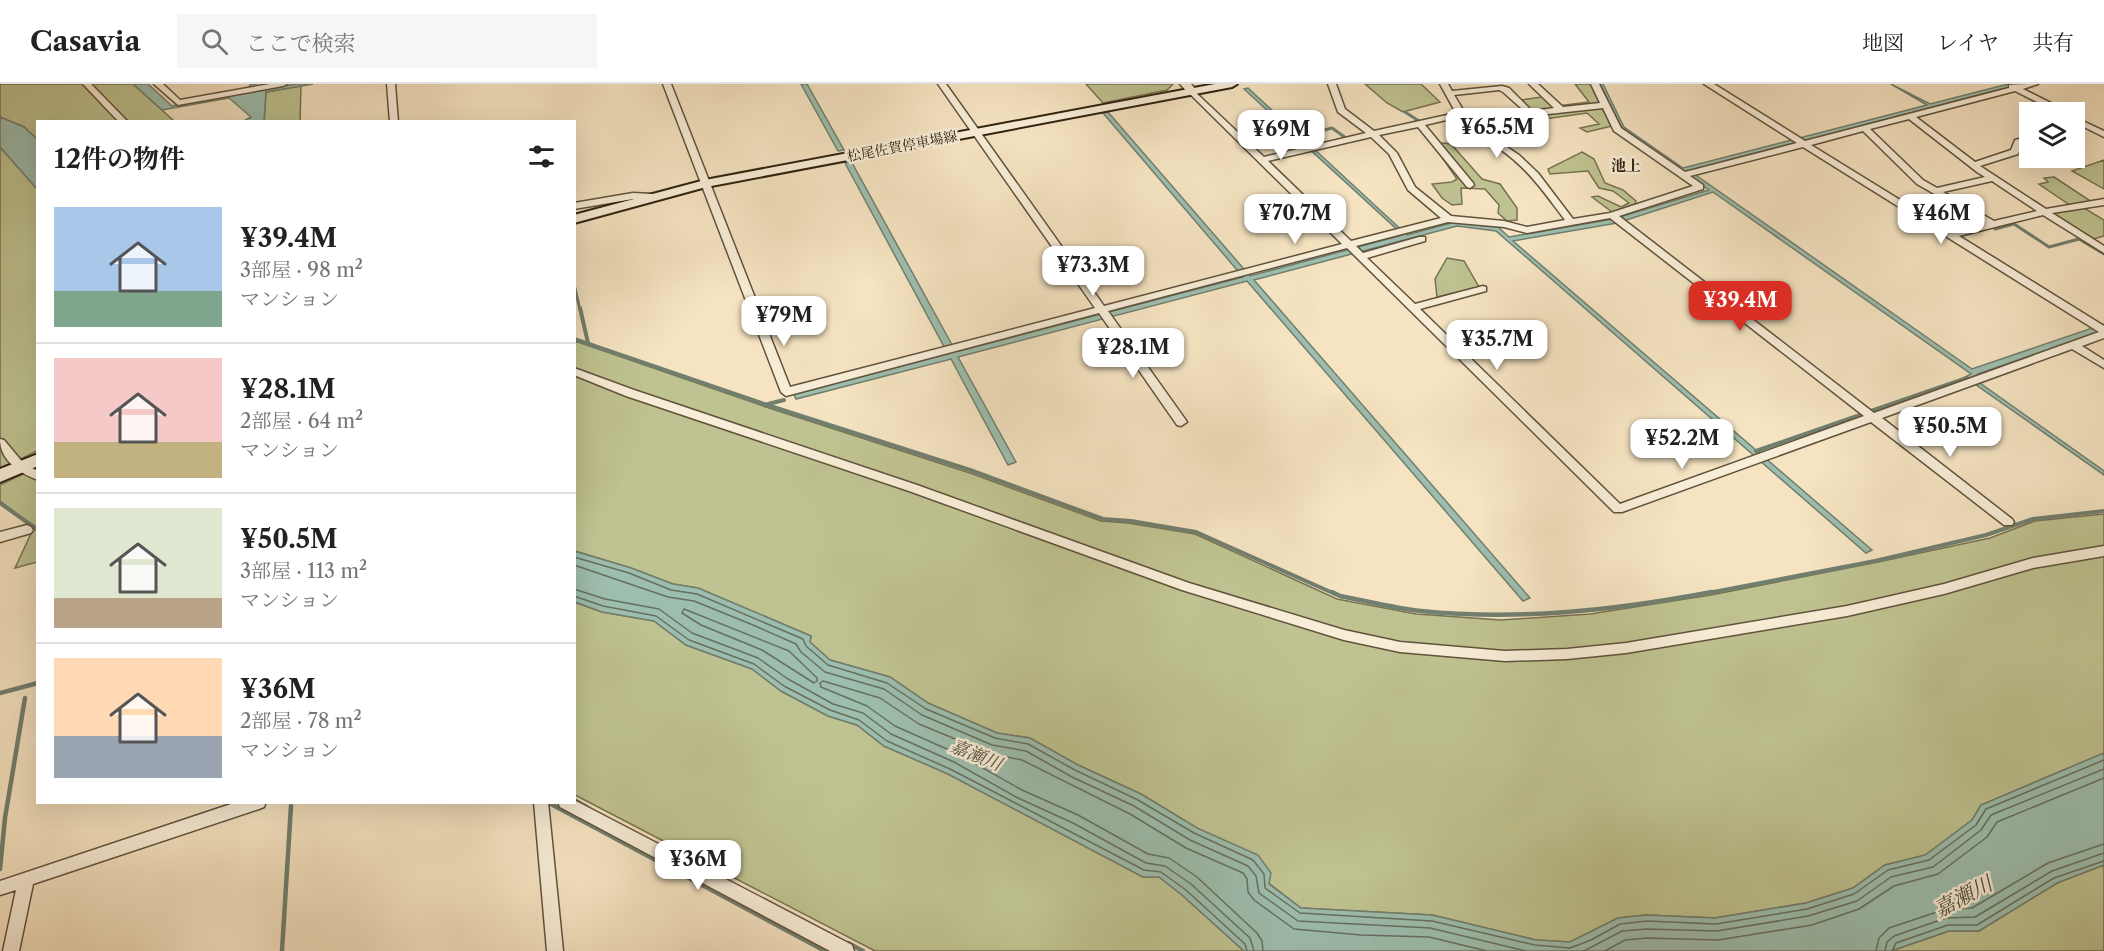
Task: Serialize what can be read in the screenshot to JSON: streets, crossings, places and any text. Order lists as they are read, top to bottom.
{
  "streets": {
    "main road": ["松尾佐賀停車場線"]
  },
  "districts": ["池上"],
  "water": ["嘉瀬川"],
  "page": {
    "header": "Casavia",
    "search": "ここで検索",
    "nav": ["地図", "レイヤ", "共有"],
    "price": [
      "¥65.5M",
      "¥69M",
      "¥70.7M",
      "¥46M",
      "¥73.3M",
      "¥39.4M",
      "¥79M",
      "¥35.7M",
      "¥28.1M",
      "¥50.5M",
      "¥52.2M",
      "¥36M"
    ],
    "heading": "12件の物件",
    "list": [
      {
        "name": "¥39.4M",
        "note": "3部屋 · 98 m² · マンション"
      },
      {
        "name": "¥28.1M",
        "note": "2部屋 · 64 m² · マンション"
      },
      {
        "name": "¥50.5M",
        "note": "3部屋 · 113 m² · マンション"
      },
      {
        "name": "¥36M",
        "note": "2部屋 · 78 m² · マンション"
      }
    ]
  }
}
